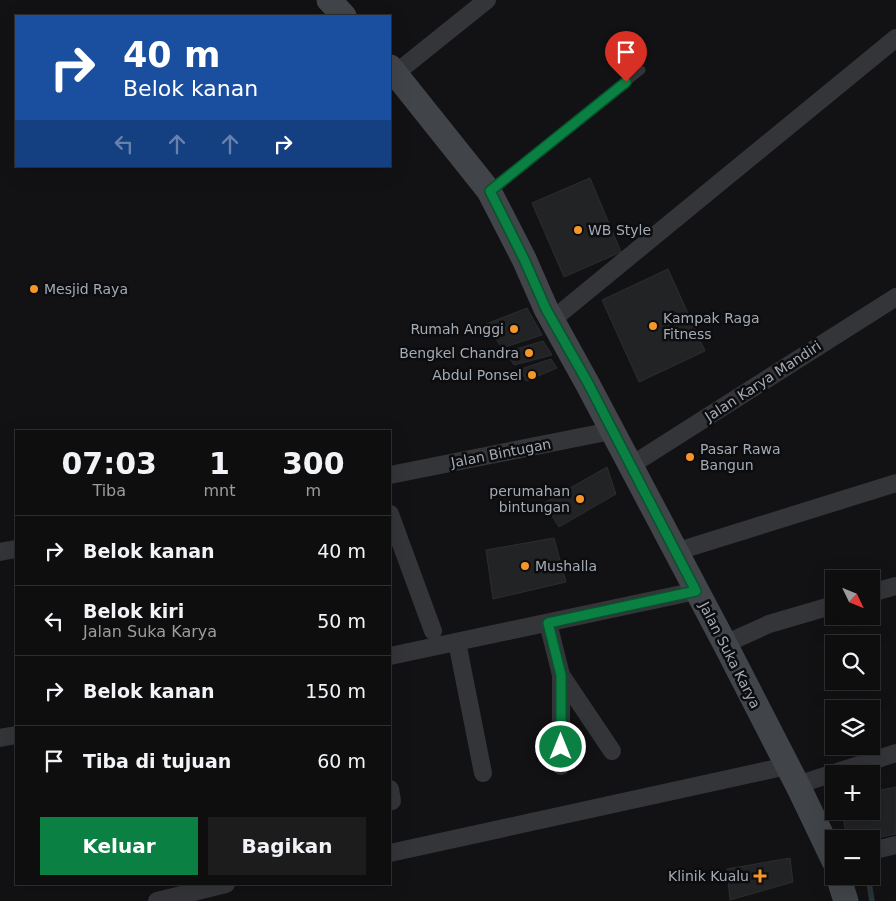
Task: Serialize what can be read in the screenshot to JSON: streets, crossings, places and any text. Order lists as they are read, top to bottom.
{
  "streets": {
    "main road": ["Jalan Suka Karya"],
    "street": ["Jalan Karya Mandiri", "Jalan Bintugan"]
  },
  "crossings": [
    ["Jalan Karya Mandiri", "Jalan Suka Karya"],
    ["Jalan Bintugan", "Jalan Suka Karya"]
  ],
  "places": {
    "other": [
      "WB Style",
      "Mesjid Raya",
      "Kampak Raga Fitness",
      "Rumah Anggi",
      "Bengkel Chandra",
      "Abdul Ponsel",
      "Pasar Rawa Bangun",
      "perumahan bintungan",
      "Mushalla"
    ],
    "health": ["Klinik Kualu"]
  },
  "north": "bottom right",
  "page": {
    "turn": ["40 m", "Belok kanan"],
    "eta": [
      "07:03",
      "Tiba",
      "1",
      "mnt",
      "300",
      "m"
    ],
    "list": [
      {
        "name": "Belok kanan",
        "value": "40 m"
      },
      {
        "name": "Belok kiri",
        "note": "Jalan Suka Karya",
        "value": "50 m"
      },
      {
        "name": "Belok kanan",
        "value": "150 m"
      },
      {
        "name": "Tiba di tujuan",
        "value": "60 m"
      }
    ],
    "map_buttons": ["+", "−"],
    "buttons": ["Keluar", "Bagikan"]
  }
}
